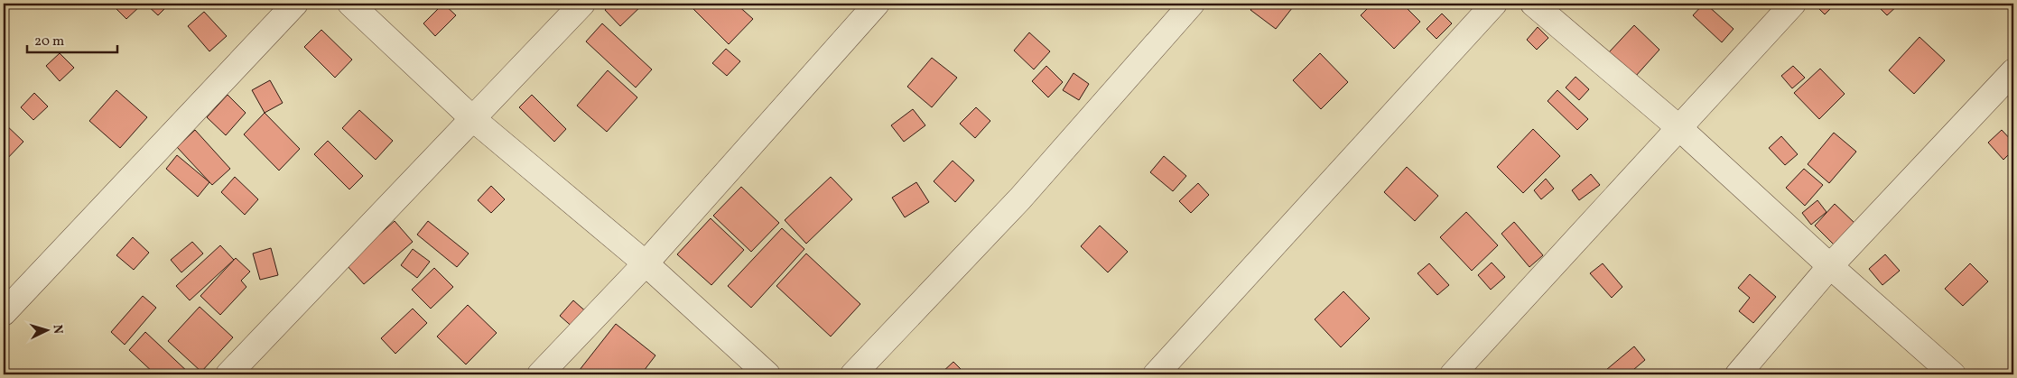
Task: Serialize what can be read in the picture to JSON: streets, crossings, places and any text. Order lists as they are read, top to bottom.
{
  "scale_bar": "20 m",
  "north": "right"
}
